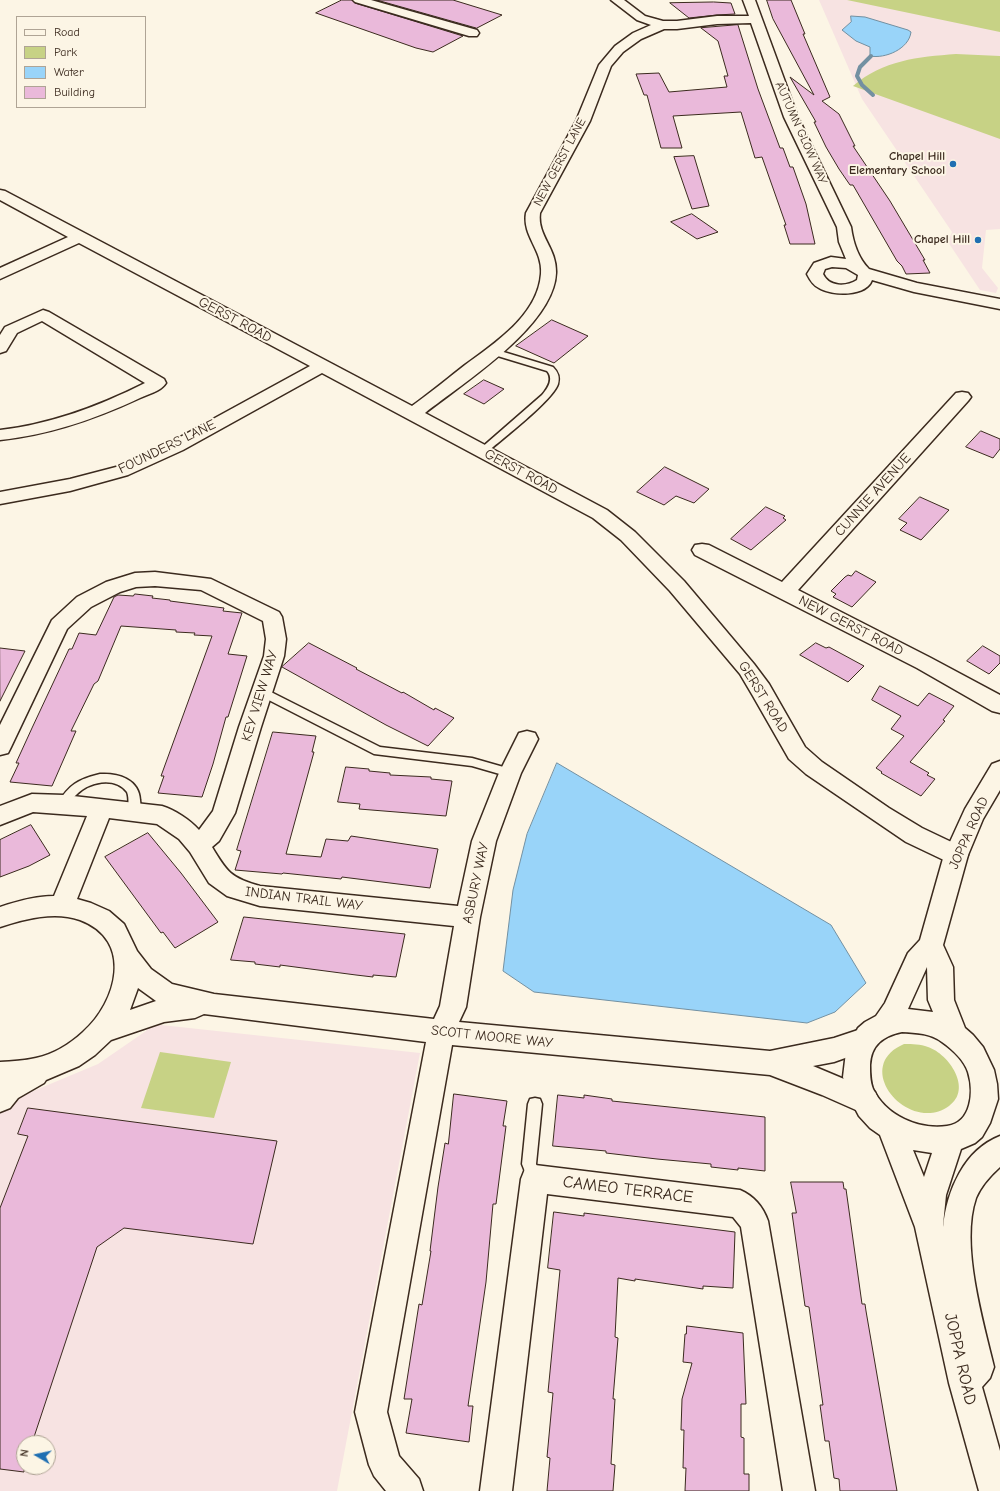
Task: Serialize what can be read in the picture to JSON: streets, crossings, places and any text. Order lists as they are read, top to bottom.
{
  "streets": {
    "street": [
      "AUTUMN GLOW WAY",
      "NEW GERST LANE",
      "GERST ROAD",
      "FOUNDERS LANE",
      "CUNNIE AVENUE",
      "NEW GERST ROAD",
      "KEY VIEW WAY",
      "JOPPA ROAD",
      "ASBURY WAY",
      "INDIAN TRAIL WAY",
      "SCOTT MOORE WAY",
      "CAMEO TERRACE"
    ]
  },
  "crossings": [
    ["NEW GERST LANE", "GERST ROAD"],
    ["GERST ROAD", "FOUNDERS LANE"],
    ["GERST ROAD", "JOPPA ROAD"],
    ["CUNNIE AVENUE", "NEW GERST ROAD"],
    ["KEY VIEW WAY", "INDIAN TRAIL WAY"],
    ["JOPPA ROAD", "SCOTT MOORE WAY"],
    ["ASBURY WAY", "INDIAN TRAIL WAY"],
    ["ASBURY WAY", "SCOTT MOORE WAY"]
  ],
  "places": ["Chapel Hill Elementary School", "Chapel Hill"],
  "legend": [
    "Road",
    "Park",
    "Water",
    "Building"
  ],
  "north": "left"
}
